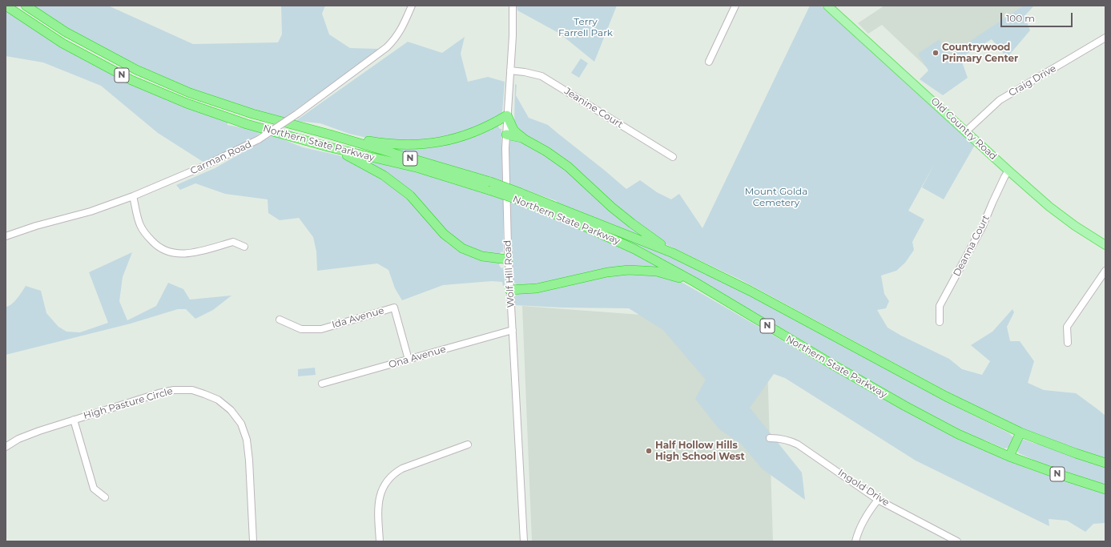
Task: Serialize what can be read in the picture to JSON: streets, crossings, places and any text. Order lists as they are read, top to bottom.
{
  "streets": {
    "highway": ["N", "Northern State Parkway"],
    "main road": ["Old Country Road"],
    "street": [
      "Craig Drive",
      "Jeanine Court",
      "Carman Road",
      "Deanna Court",
      "Wolf Hill Road",
      "Ida Avenue",
      "Ona Avenue",
      "High Pasture Circle",
      "Ingold Drive"
    ]
  },
  "crossings": [
    ["Craig Drive", "Old Country Road"],
    ["Jeanine Court", "Wolf Hill Road"],
    ["Old Country Road", "Deanna Court"],
    ["Wolf Hill Road", "Ona Avenue"],
    ["Ida Avenue", "Ona Avenue"]
  ],
  "parks": ["Terry Farrell Park", "Mount Golda Cemetery"],
  "places": ["Countrywood Primary Center", "Half Hollow Hills High School West"],
  "scale_bar": "100 m"
}
